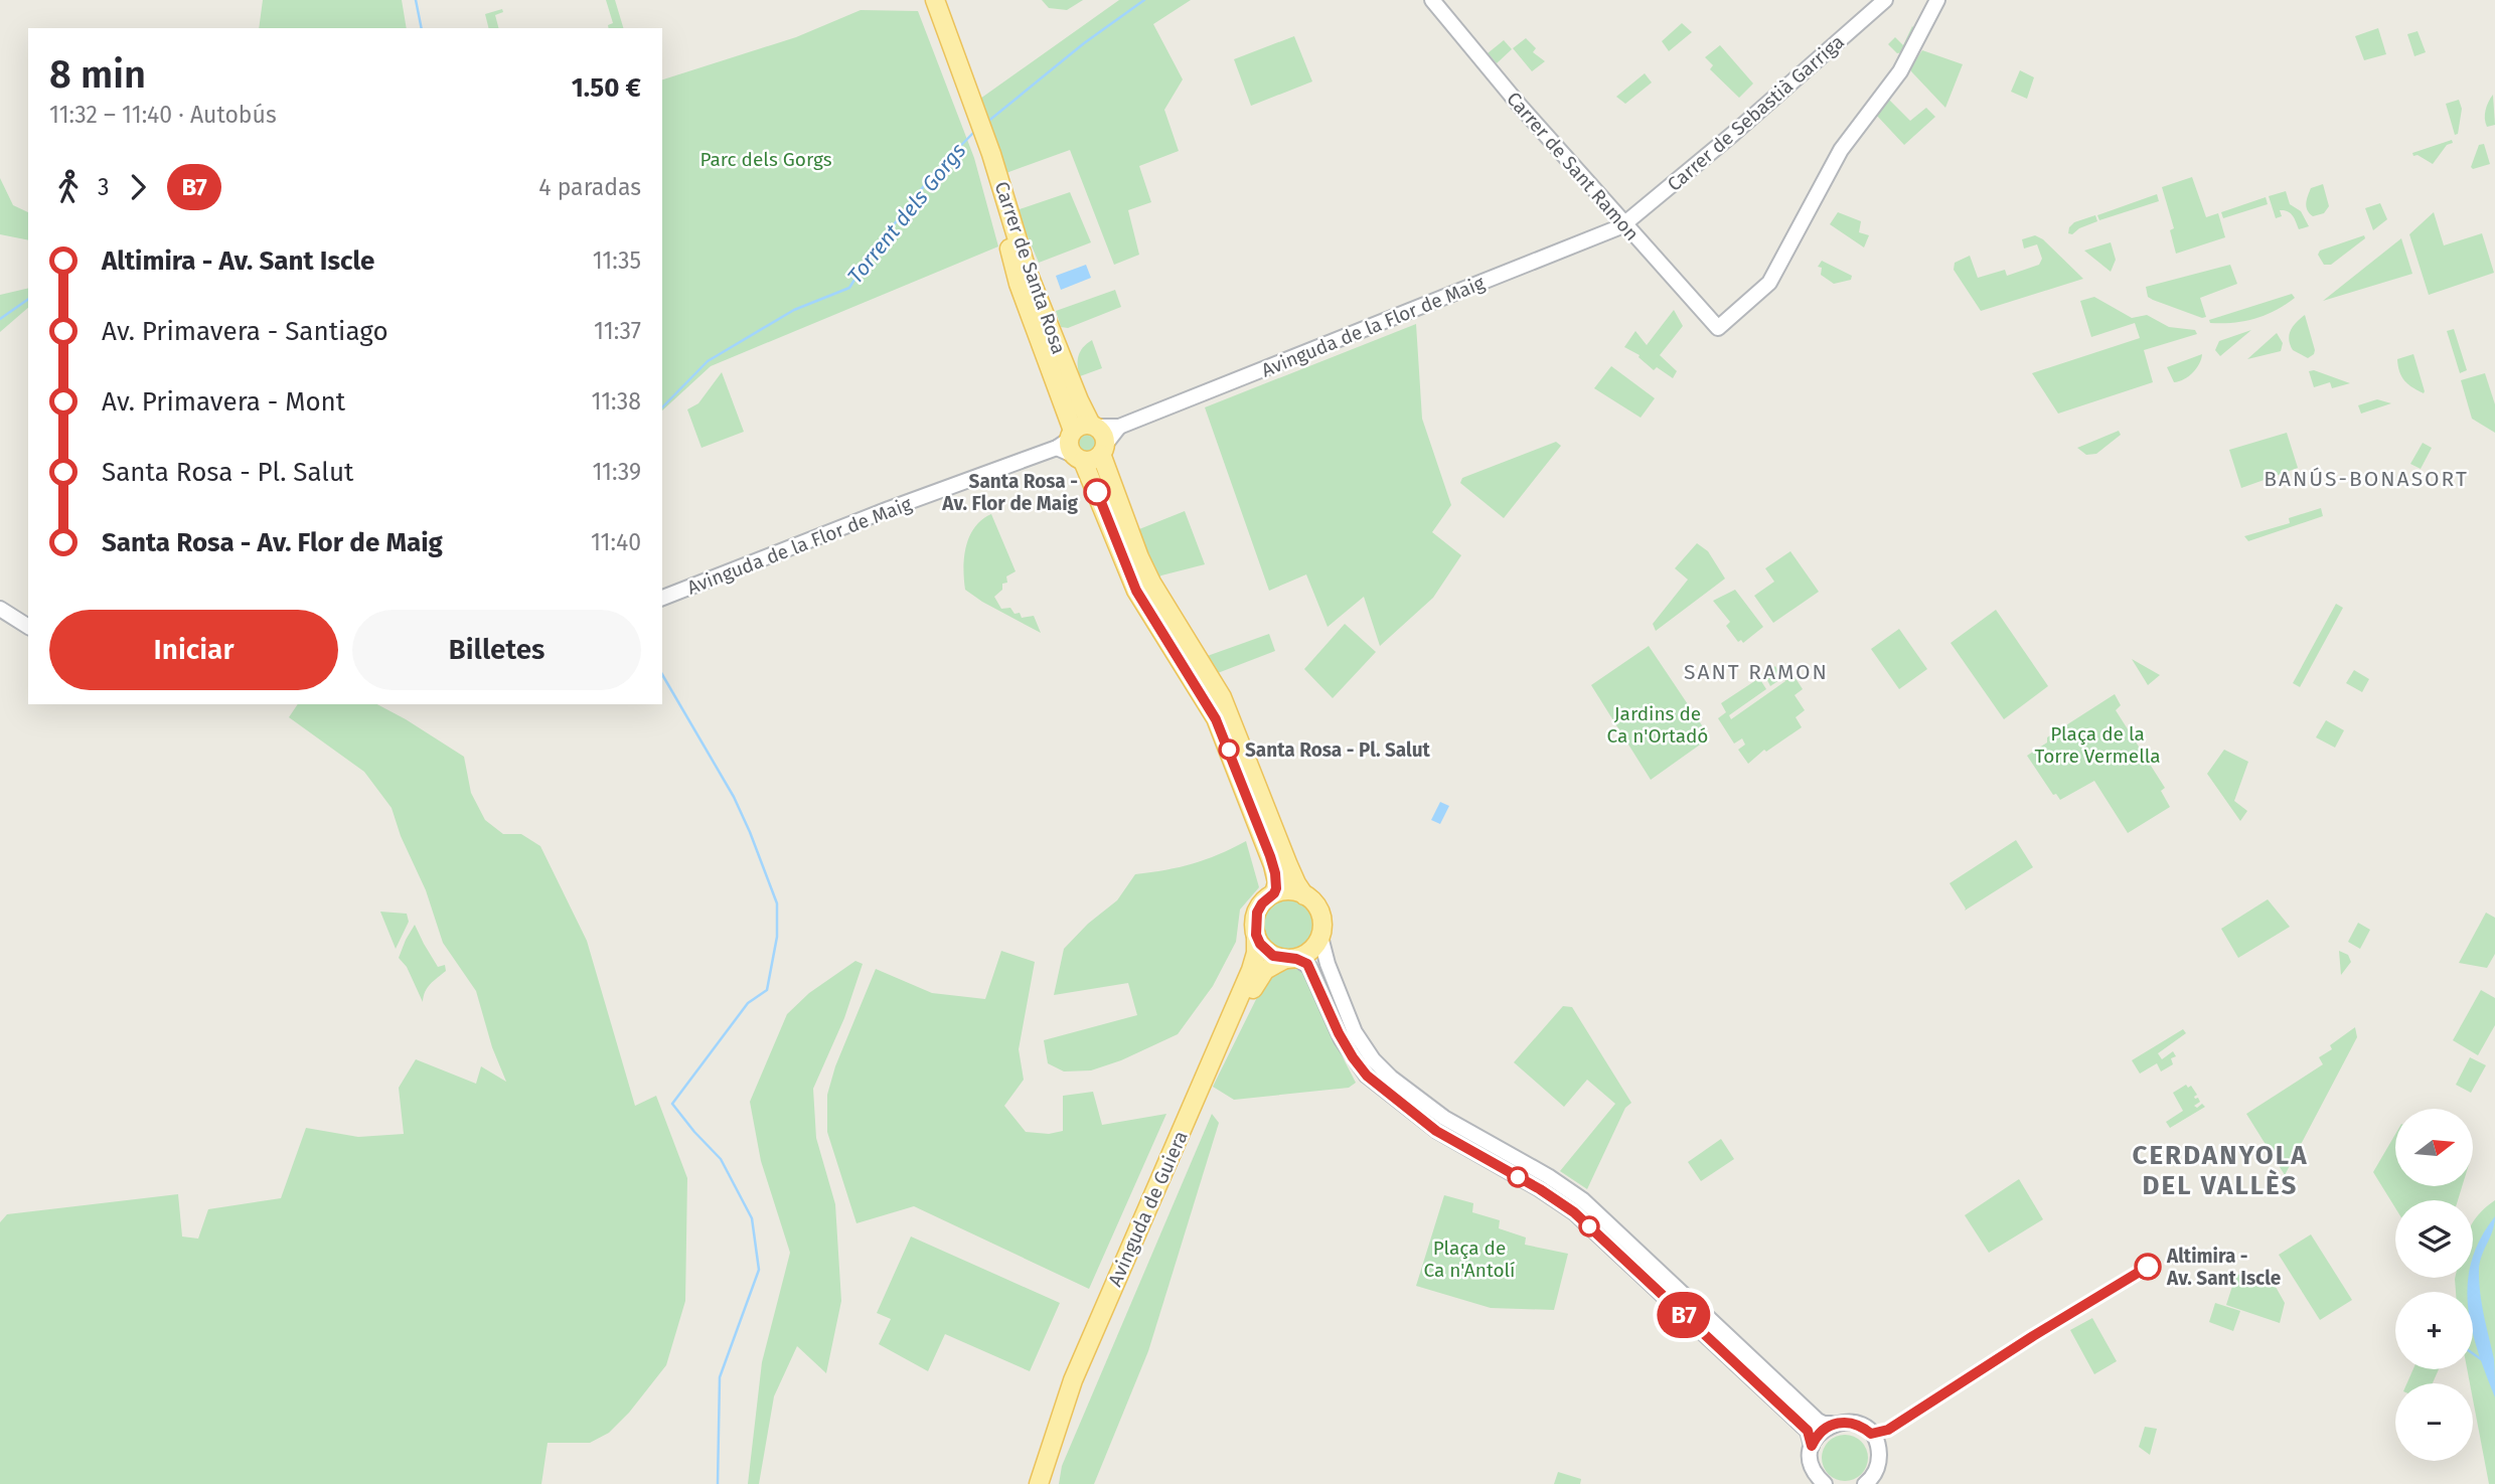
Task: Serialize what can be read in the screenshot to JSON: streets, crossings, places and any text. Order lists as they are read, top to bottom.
{
  "streets": {
    "main road": ["Carrer de Santa Rosa", "Avinguda de Guiera"],
    "street": ["Carrer de Sebastià Garriga", "Carrer de Sant Ramon", "Avinguda de la Flor de Maig"]
  },
  "crossings": [
    ["Carrer de Sebastià Garriga", "Carrer de Sant Ramon"],
    ["Carrer de Sebastià Garriga", "Avinguda de la Flor de Maig"],
    ["Carrer de Sant Ramon", "Avinguda de la Flor de Maig"],
    ["Carrer de Santa Rosa", "Avinguda de la Flor de Maig"],
    ["Carrer de Santa Rosa", "Avinguda de Guiera"]
  ],
  "districts": ["BANÚS-BONASORT", "SANT RAMON", "CERDANYOLA DEL VALLÈS"],
  "water": ["Torrent dels Gorgs"],
  "parks": [
    "Parc dels Gorgs",
    "Jardins de Ca n'Ortadó",
    "Plaça de la Torre Vermella",
    "Plaça de Ca n'Antolí"
  ],
  "places": ["Santa Rosa - Av. Flor de Maig", "Santa Rosa - Pl. Salut", "Altimira - Av. Sant Iscle"],
  "lines": ["bus line B7"],
  "north": "right",
  "page": {
    "on_map": "B7",
    "heading": ["8 min", "11:32 – 11:40 · Autobús", "1.50 €"],
    "legs": ["3", "B7", "4 paradas"],
    "list": [
      {
        "name": "Altimira - Av. Sant Iscle",
        "value": "11:35"
      },
      {
        "name": "Av. Primavera - Santiago",
        "value": "11:37"
      },
      {
        "name": "Av. Primavera - Mont",
        "value": "11:38"
      },
      {
        "name": "Santa Rosa - Pl. Salut",
        "value": "11:39"
      },
      {
        "name": "Santa Rosa - Av. Flor de Maig",
        "value": "11:40"
      }
    ],
    "buttons": ["Iniciar", "Billetes"],
    "map_buttons": ["+", "−"]
  }
}
